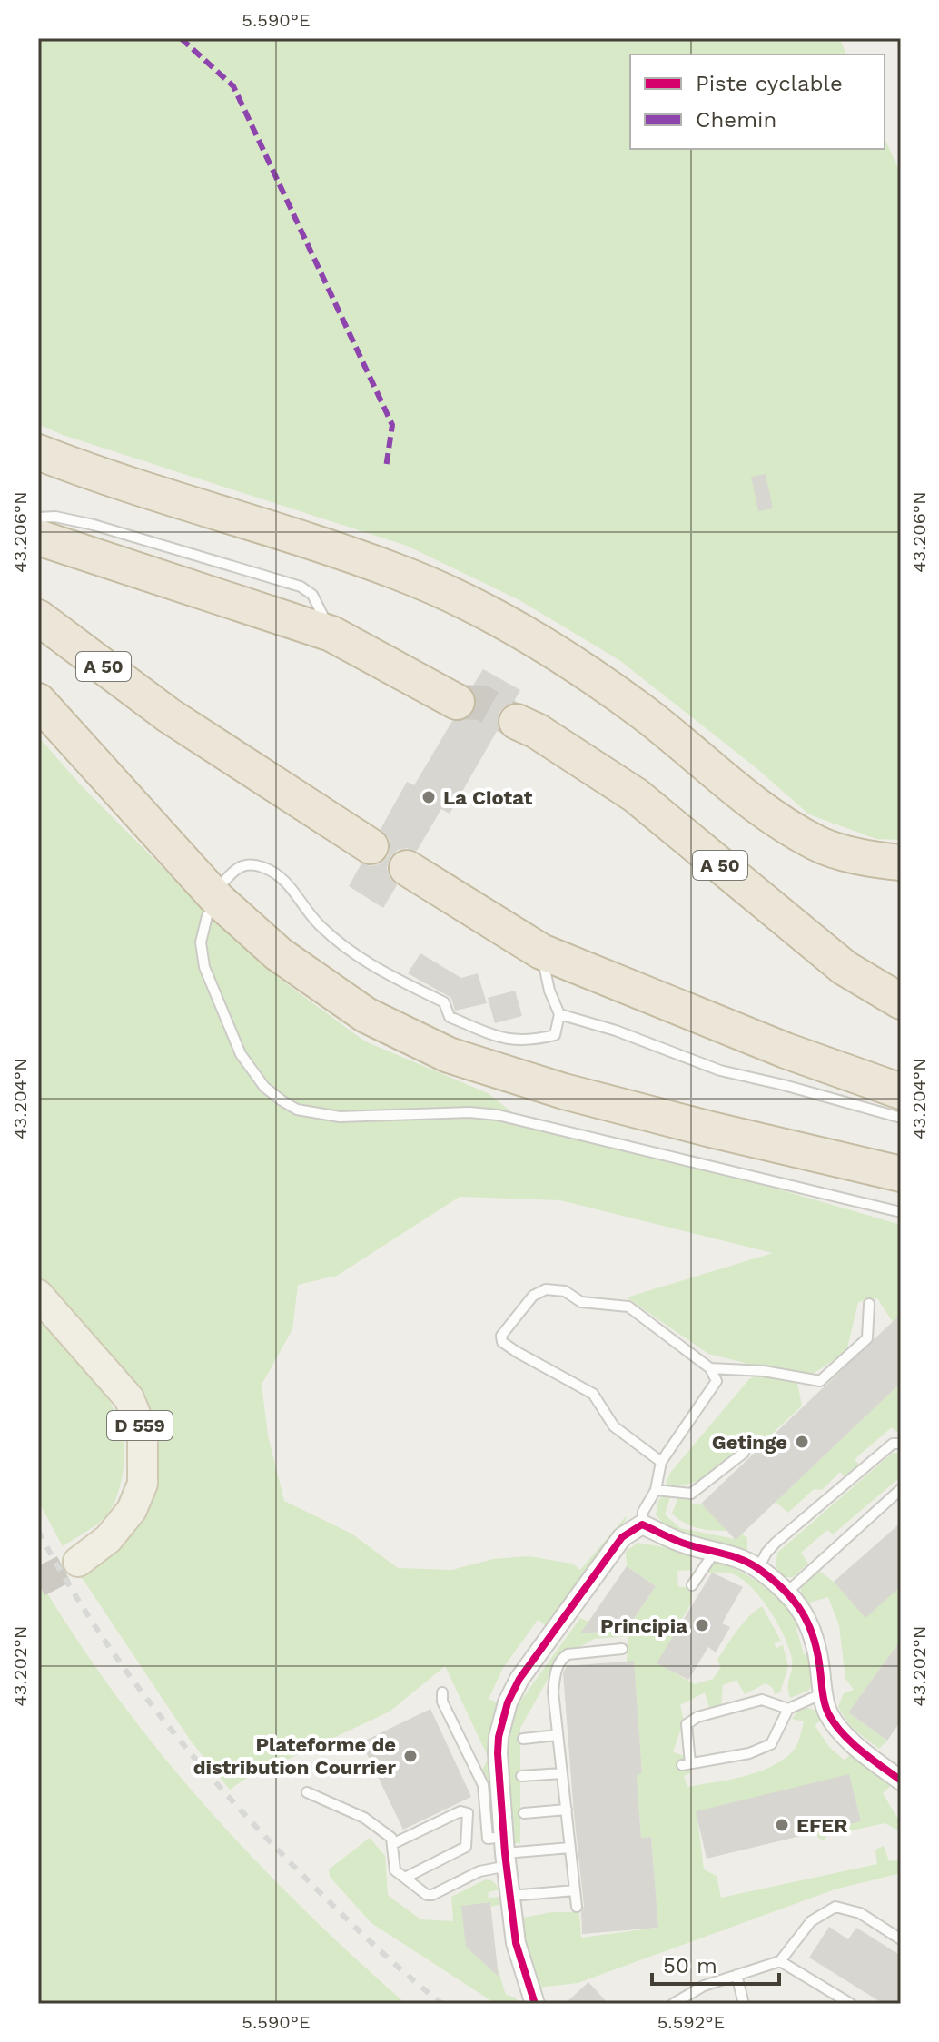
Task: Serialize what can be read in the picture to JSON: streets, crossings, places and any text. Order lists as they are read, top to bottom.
{
  "streets": {
    "highway": ["A 50"],
    "main road": ["D 559"]
  },
  "places": [
    "La Ciotat",
    "Getinge",
    "Principia",
    "Plateforme de distribution Courrier",
    "EFER"
  ],
  "legend": ["Piste cyclable", "Chemin"],
  "scale_bar": "50 m",
  "coordinates": [
    "5.590°E",
    "43.206°N",
    "43.204°N",
    "43.202°N",
    "5.592°E"
  ]
}
